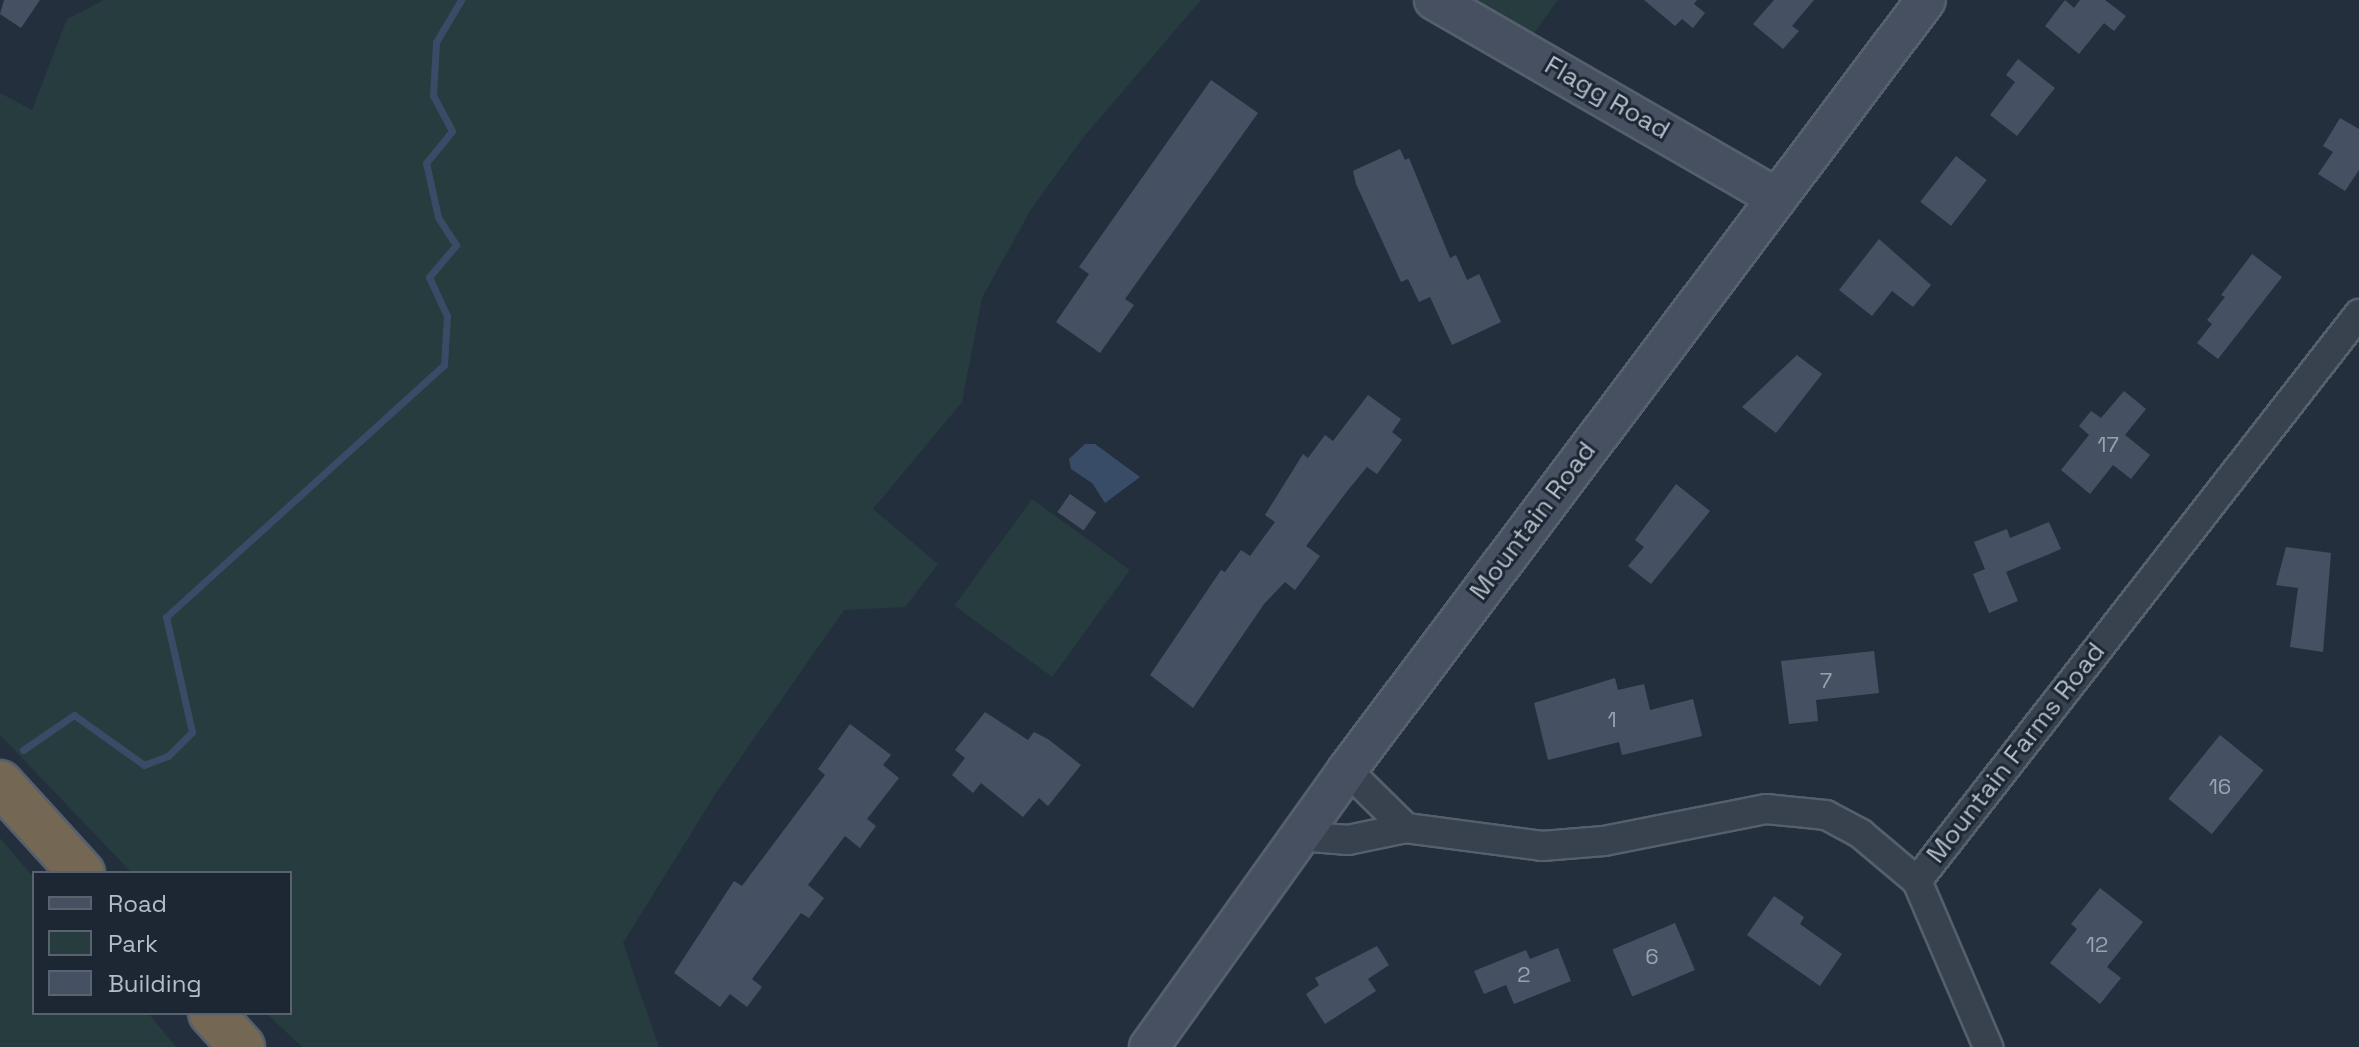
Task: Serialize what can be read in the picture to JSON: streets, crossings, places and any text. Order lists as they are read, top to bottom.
{
  "streets": {
    "main road": ["Flagg Road", "Mountain Road"],
    "street": ["Mountain Farms Road"]
  },
  "crossings": [
    ["Flagg Road", "Mountain Road"],
    ["Mountain Road", "Mountain Farms Road"]
  ],
  "house_numbers": [
    "17",
    "7",
    "1",
    "16",
    "12",
    "6",
    "2"
  ],
  "legend": ["Road", "Park", "Building"]
}
